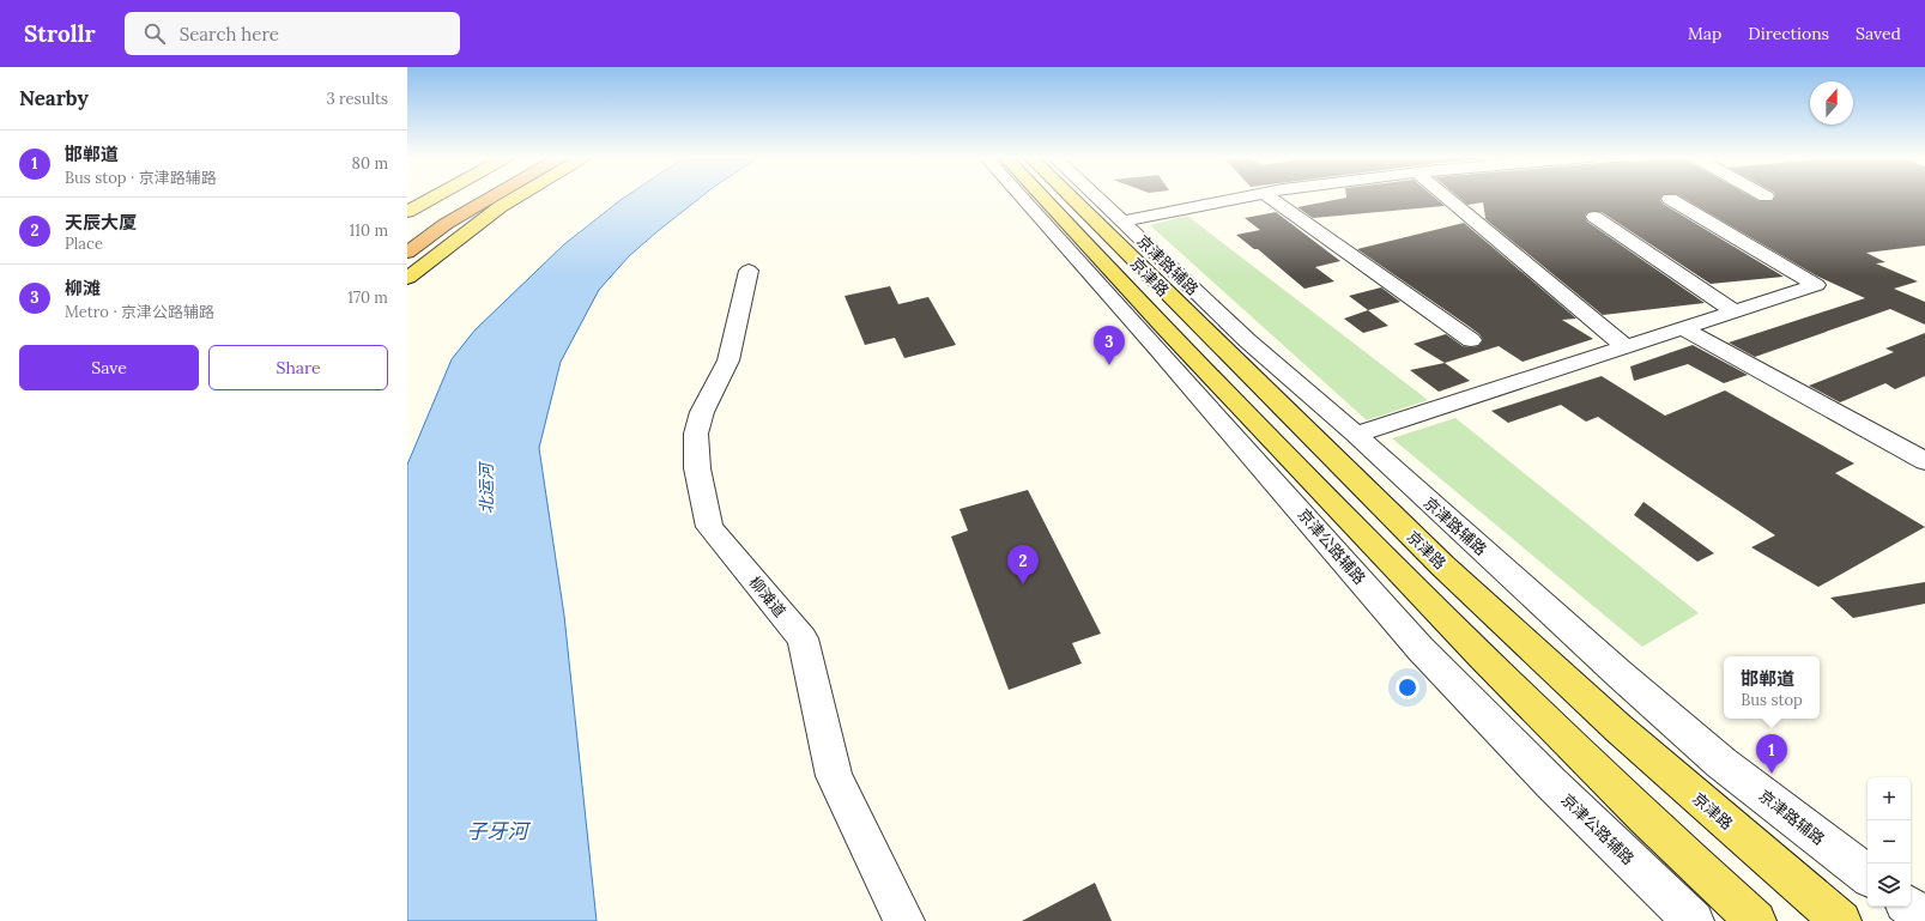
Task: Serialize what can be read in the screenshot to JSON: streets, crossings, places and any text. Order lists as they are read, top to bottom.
{
  "streets": {
    "main road": ["京津路"],
    "street": ["京津路辅路", "京津公路辅路", "柳滩道"]
  },
  "water": ["北运河", "子牙河"],
  "north": "top",
  "page": {
    "header": "Strollr",
    "search": "Search here",
    "nav": ["Map", "Directions", "Saved"],
    "heading": ["Nearby", "3 results"],
    "list": [
      {
        "mark": "1",
        "name": "邯郸道",
        "note": "Bus stop · 京津路辅路",
        "value": "80 m"
      },
      {
        "mark": "2",
        "name": "天辰大厦",
        "note": "Place",
        "value": "110 m"
      },
      {
        "mark": "3",
        "name": "柳滩",
        "note": "Metro · 京津公路辅路",
        "value": "170 m"
      }
    ],
    "pins": ["3", "2", "1"],
    "buttons": ["Save", "Share"],
    "popup": ["邯郸道", "Bus stop"],
    "map_buttons": ["+", "−"]
  }
}
